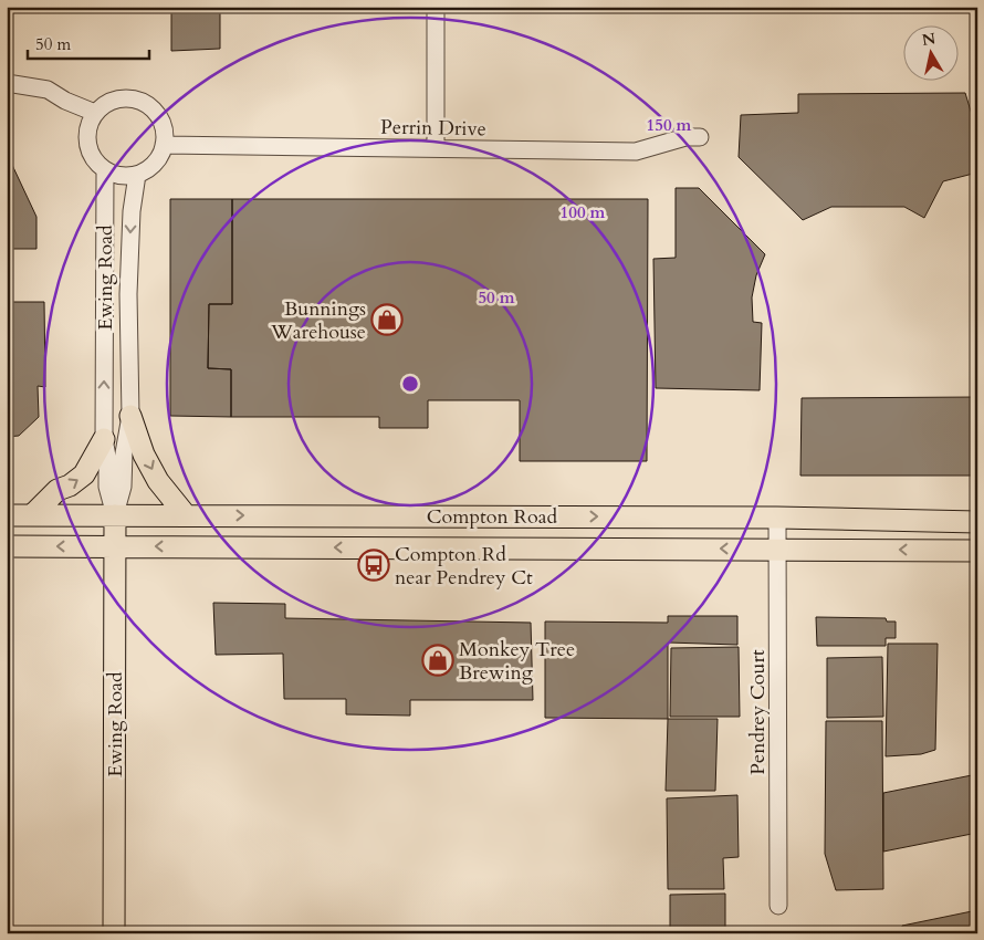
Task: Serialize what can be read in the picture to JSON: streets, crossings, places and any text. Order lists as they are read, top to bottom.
{
  "streets": {
    "main road": ["Ewing Road", "Compton Road"],
    "street": ["Perrin Drive", "Pendrey Court"]
  },
  "crossings": [
    ["Perrin Drive", "Ewing Road"],
    ["Ewing Road", "Compton Road"],
    ["Compton Road", "Pendrey Court"]
  ],
  "places": {
    "shop": ["Bunnings Warehouse", "Monkey Tree Brewing"],
    "bus stop": ["Compton Rd near Pendrey Ct"]
  },
  "scale_bar": "50 m",
  "north": "top",
  "rings": ["150 m", "100 m", "50 m"]
}
